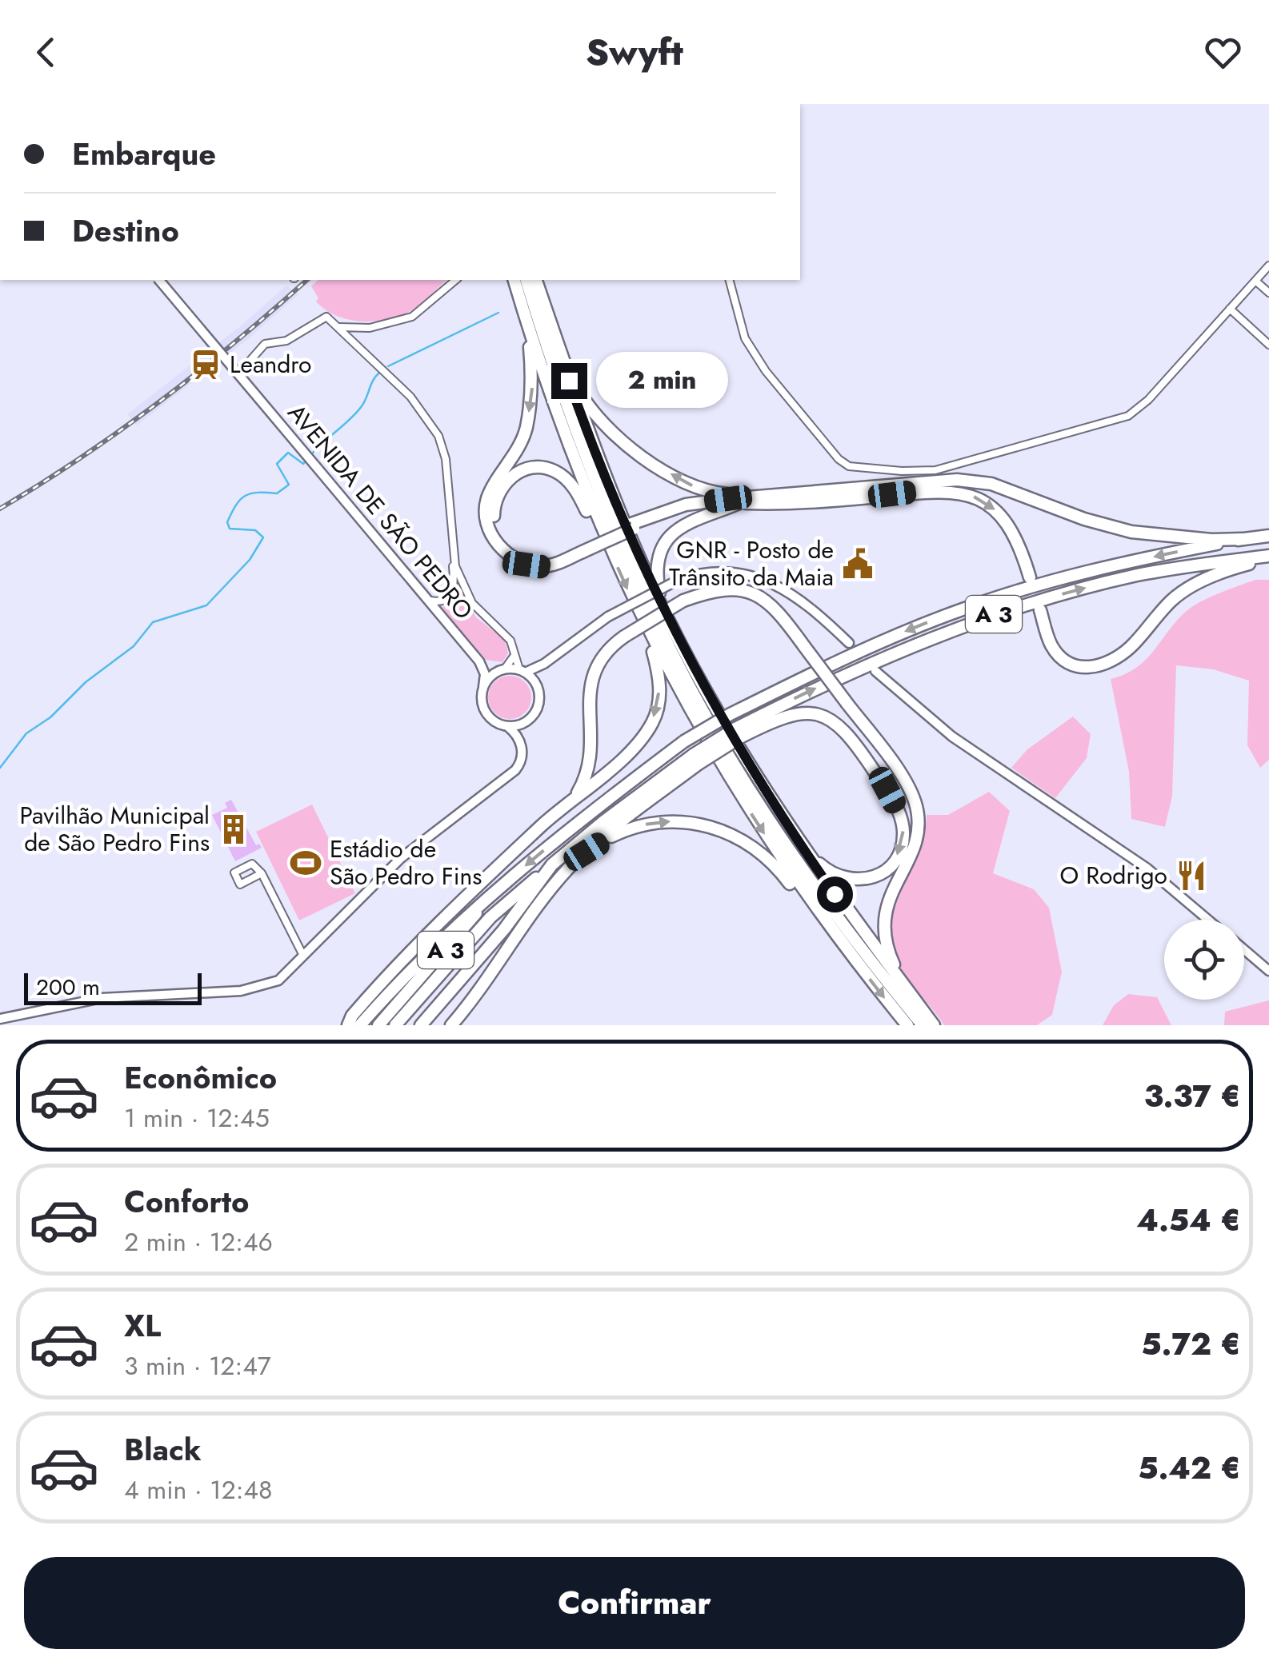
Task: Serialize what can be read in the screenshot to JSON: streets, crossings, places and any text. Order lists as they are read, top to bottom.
{
  "streets": {
    "highway": ["A 3"],
    "street": ["AVENIDA DE SÃO PEDRO"]
  },
  "places": {
    "station": ["Leandro"],
    "public building": ["GNR - Posto de Trânsito da Maia"],
    "building": ["Pavilhão Municipal de São Pedro Fins"],
    "sports": ["Estádio de São Pedro Fins"],
    "restaurant": ["O Rodrigo"]
  },
  "scale_bar": "200 m",
  "page": {
    "header": "Swyft",
    "banner": ["Embarque", "Destino"],
    "bubble": "2 min",
    "scale": "200 m",
    "list": [
      {
        "name": "Econômico",
        "note": "1 min · 12:45",
        "value": "3.37 €"
      },
      {
        "name": "Conforto",
        "note": "2 min · 12:46",
        "value": "4.54 €"
      },
      {
        "name": "XL",
        "note": "3 min · 12:47",
        "value": "5.72 €"
      },
      {
        "name": "Black",
        "note": "4 min · 12:48",
        "value": "5.42 €"
      }
    ],
    "buttons": "Confirmar"
  }
}
